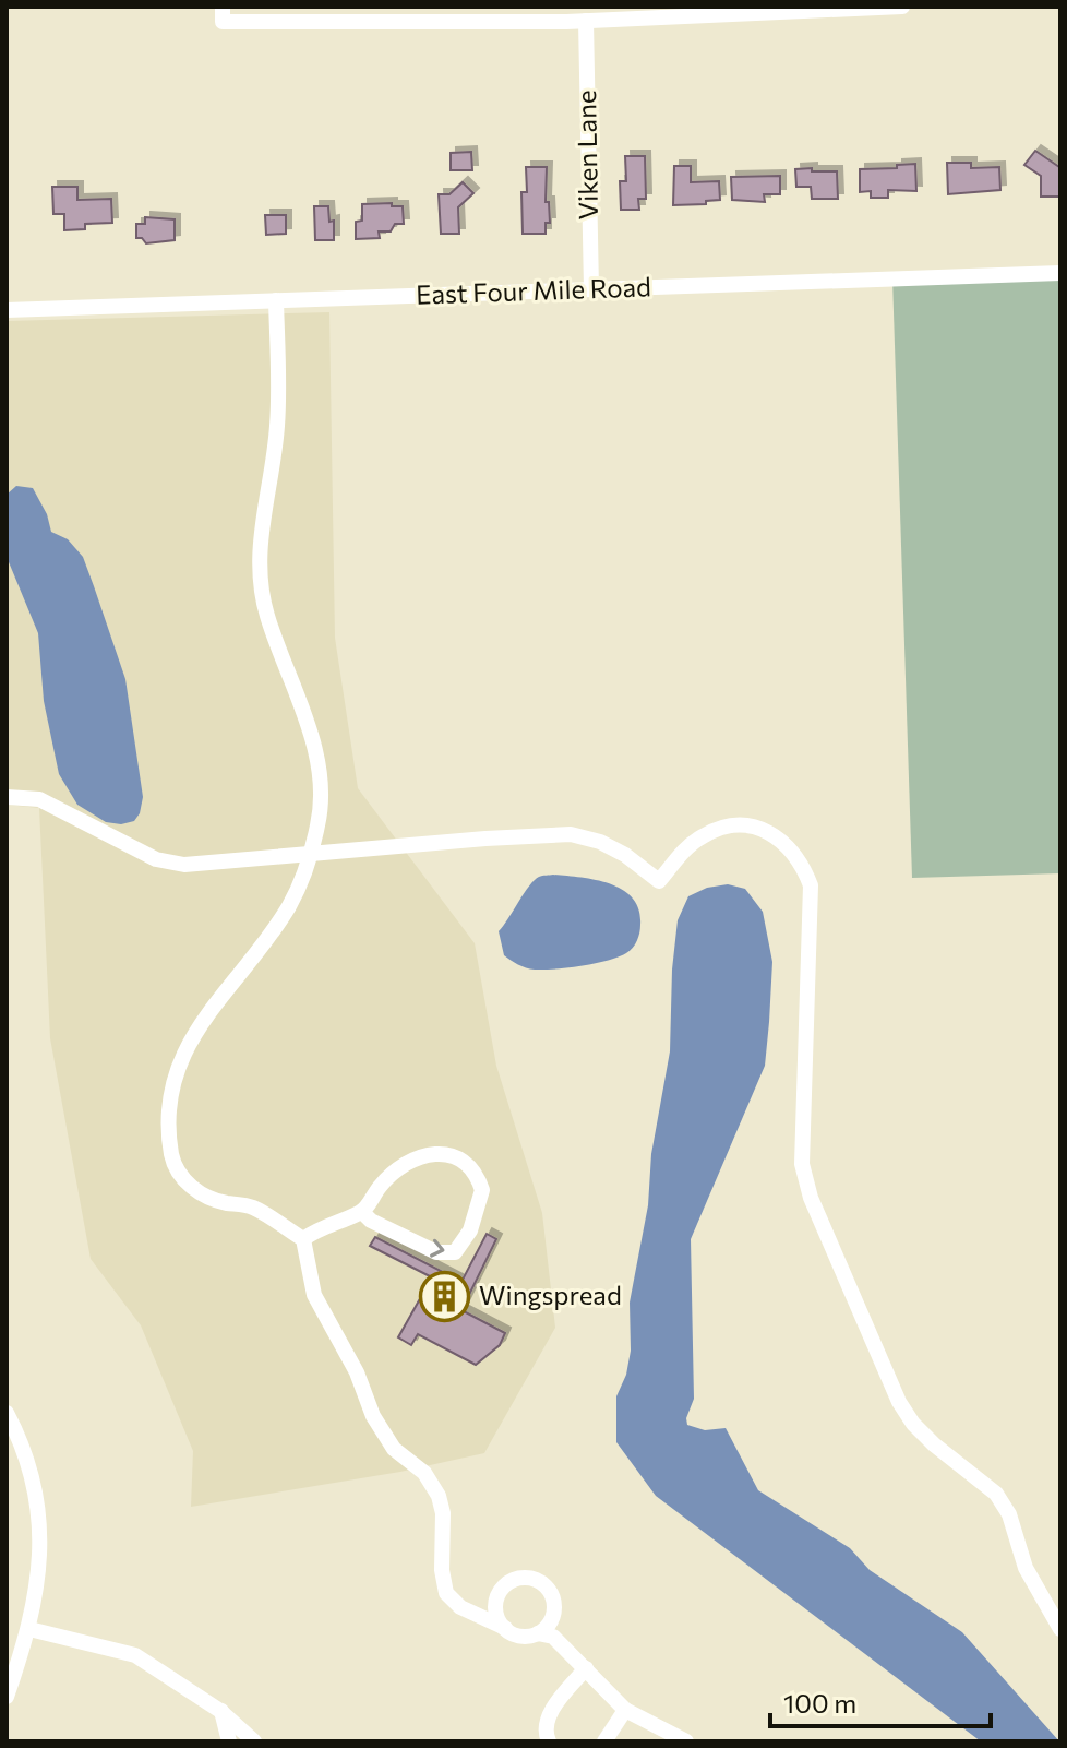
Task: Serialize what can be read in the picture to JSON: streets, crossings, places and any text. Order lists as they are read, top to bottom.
{
  "streets": {
    "street": ["Viken Lane", "East Four Mile Road"]
  },
  "crossings": [
    ["Viken Lane", "East Four Mile Road"]
  ],
  "places": {
    "building": ["Wingspread"]
  },
  "scale_bar": "100 m"
}
